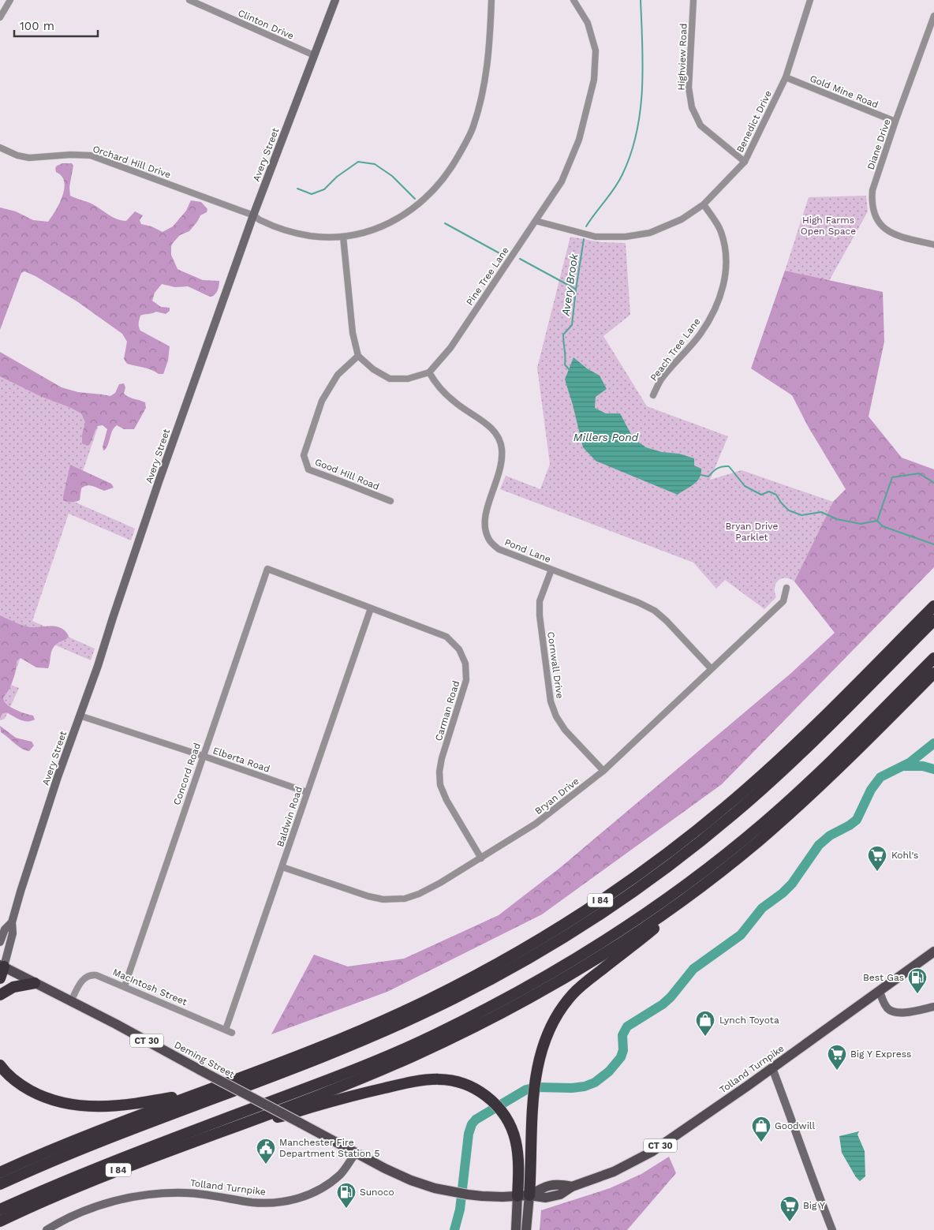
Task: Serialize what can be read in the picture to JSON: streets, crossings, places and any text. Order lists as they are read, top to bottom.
{
  "streets": {
    "highway": ["I 84"],
    "main road": [
      "Avery Street",
      "CT 30",
      "Deming Street",
      "Tolland Turnpike"
    ],
    "street": [
      "Clinton Drive",
      "Highview Road",
      "Gold Mine Road",
      "Benedict Drive",
      "Diane Drive",
      "Orchard Hill Drive",
      "Pine Tree Lane",
      "Peach Tree Lane",
      "Good Hill Road",
      "Pond Lane",
      "Cornwall Drive",
      "Carman Road",
      "Elberta Road",
      "Concord Road",
      "Bryan Drive",
      "Baldwin Road",
      "MacIntosh Street"
    ]
  },
  "crossings": [
    ["Clinton Drive", "Avery Street"],
    ["Highview Road", "Benedict Drive"],
    ["Gold Mine Road", "Benedict Drive"],
    ["Gold Mine Road", "Diane Drive"],
    ["Benedict Drive", "Pine Tree Lane"],
    ["Benedict Drive", "Peach Tree Lane"],
    ["Avery Street", "Orchard Hill Drive"],
    ["Avery Street", "Elberta Road"],
    ["Avery Street", "Deming Street"],
    ["Pine Tree Lane", "Pond Lane"],
    ["Pond Lane", "Cornwall Drive"],
    ["Pond Lane", "Bryan Drive"],
    ["Cornwall Drive", "Bryan Drive"],
    ["Carman Road", "Concord Road"],
    ["Carman Road", "Bryan Drive"],
    ["Carman Road", "Baldwin Road"],
    ["Elberta Road", "Concord Road"],
    ["Elberta Road", "Baldwin Road"],
    ["Concord Road", "MacIntosh Street"],
    ["Bryan Drive", "Baldwin Road"],
    ["Baldwin Road", "MacIntosh Street"],
    ["MacIntosh Street", "Deming Street"],
    ["Deming Street", "Tolland Turnpike"]
  ],
  "water": ["Avery Brook", "Millers Pond"],
  "parks": ["High Farms Open Space", "Bryan Drive Parklet"],
  "places": {
    "supermarket": ["Kohl's", "Big Y Express", "Big Y"],
    "fuel station": ["Best Gas", "Sunoco"],
    "shop": ["Lynch Toyota", "Goodwill"],
    "public building": ["Manchester Fire Department Station 5"]
  },
  "scale_bar": "100 m"
}
